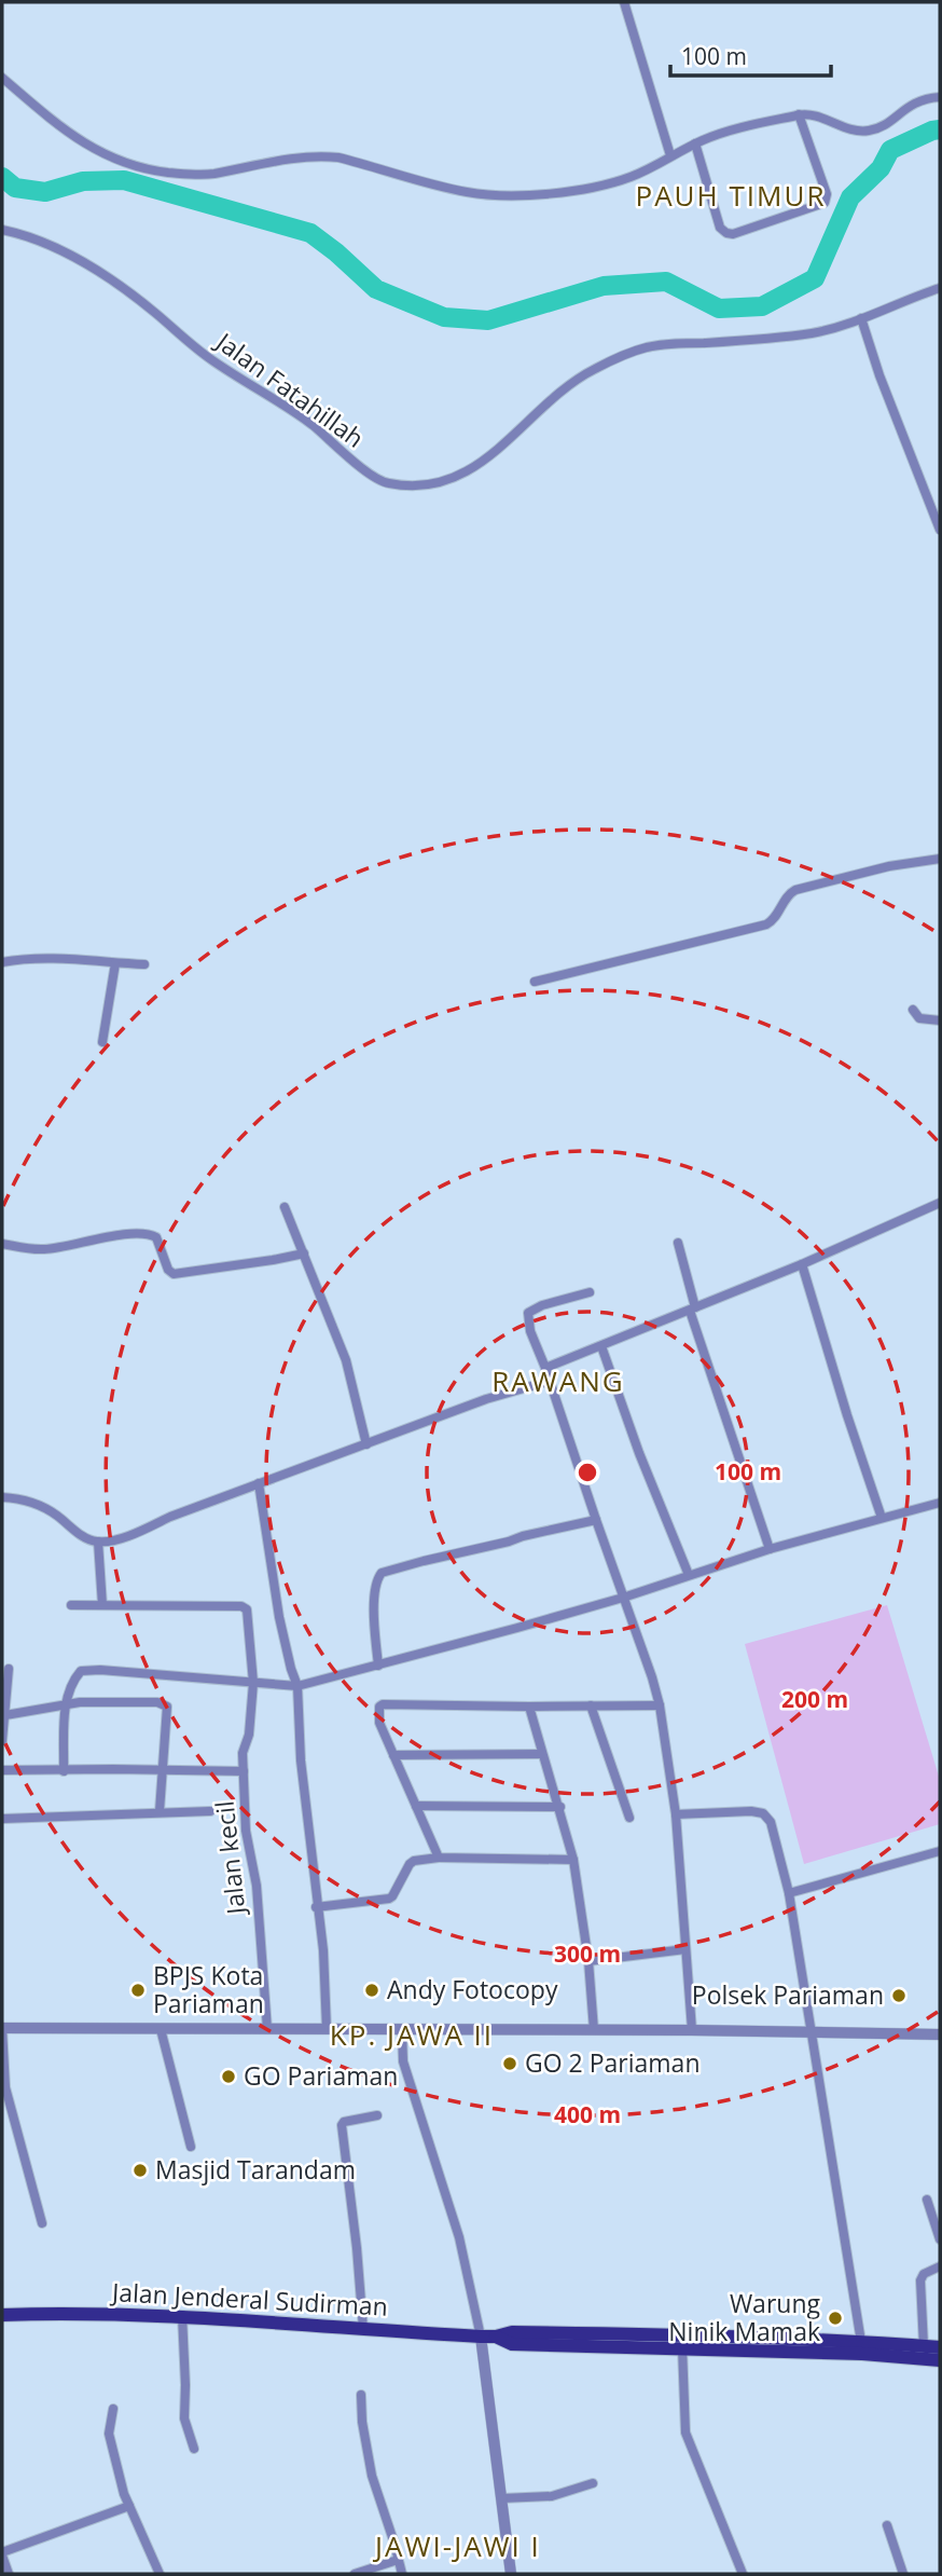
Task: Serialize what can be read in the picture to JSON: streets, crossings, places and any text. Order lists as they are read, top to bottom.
{
  "streets": {
    "main road": ["Jalan Jenderal Sudirman"],
    "street": ["Jalan Fatahillah", "Jalan kecil"]
  },
  "districts": [
    "PAUH TIMUR",
    "RAWANG",
    "KP. JAWA II",
    "JAWI-JAWI I"
  ],
  "places": [
    "BPJS Kota Pariaman",
    "Andy Fotocopy",
    "Polsek Pariaman",
    "GO 2 Pariaman",
    "GO Pariaman",
    "Masjid Tarandam",
    "Warung Ninik Mamak"
  ],
  "scale_bar": "100 m",
  "rings": [
    "100 m",
    "200 m",
    "300 m",
    "400 m"
  ]
}
